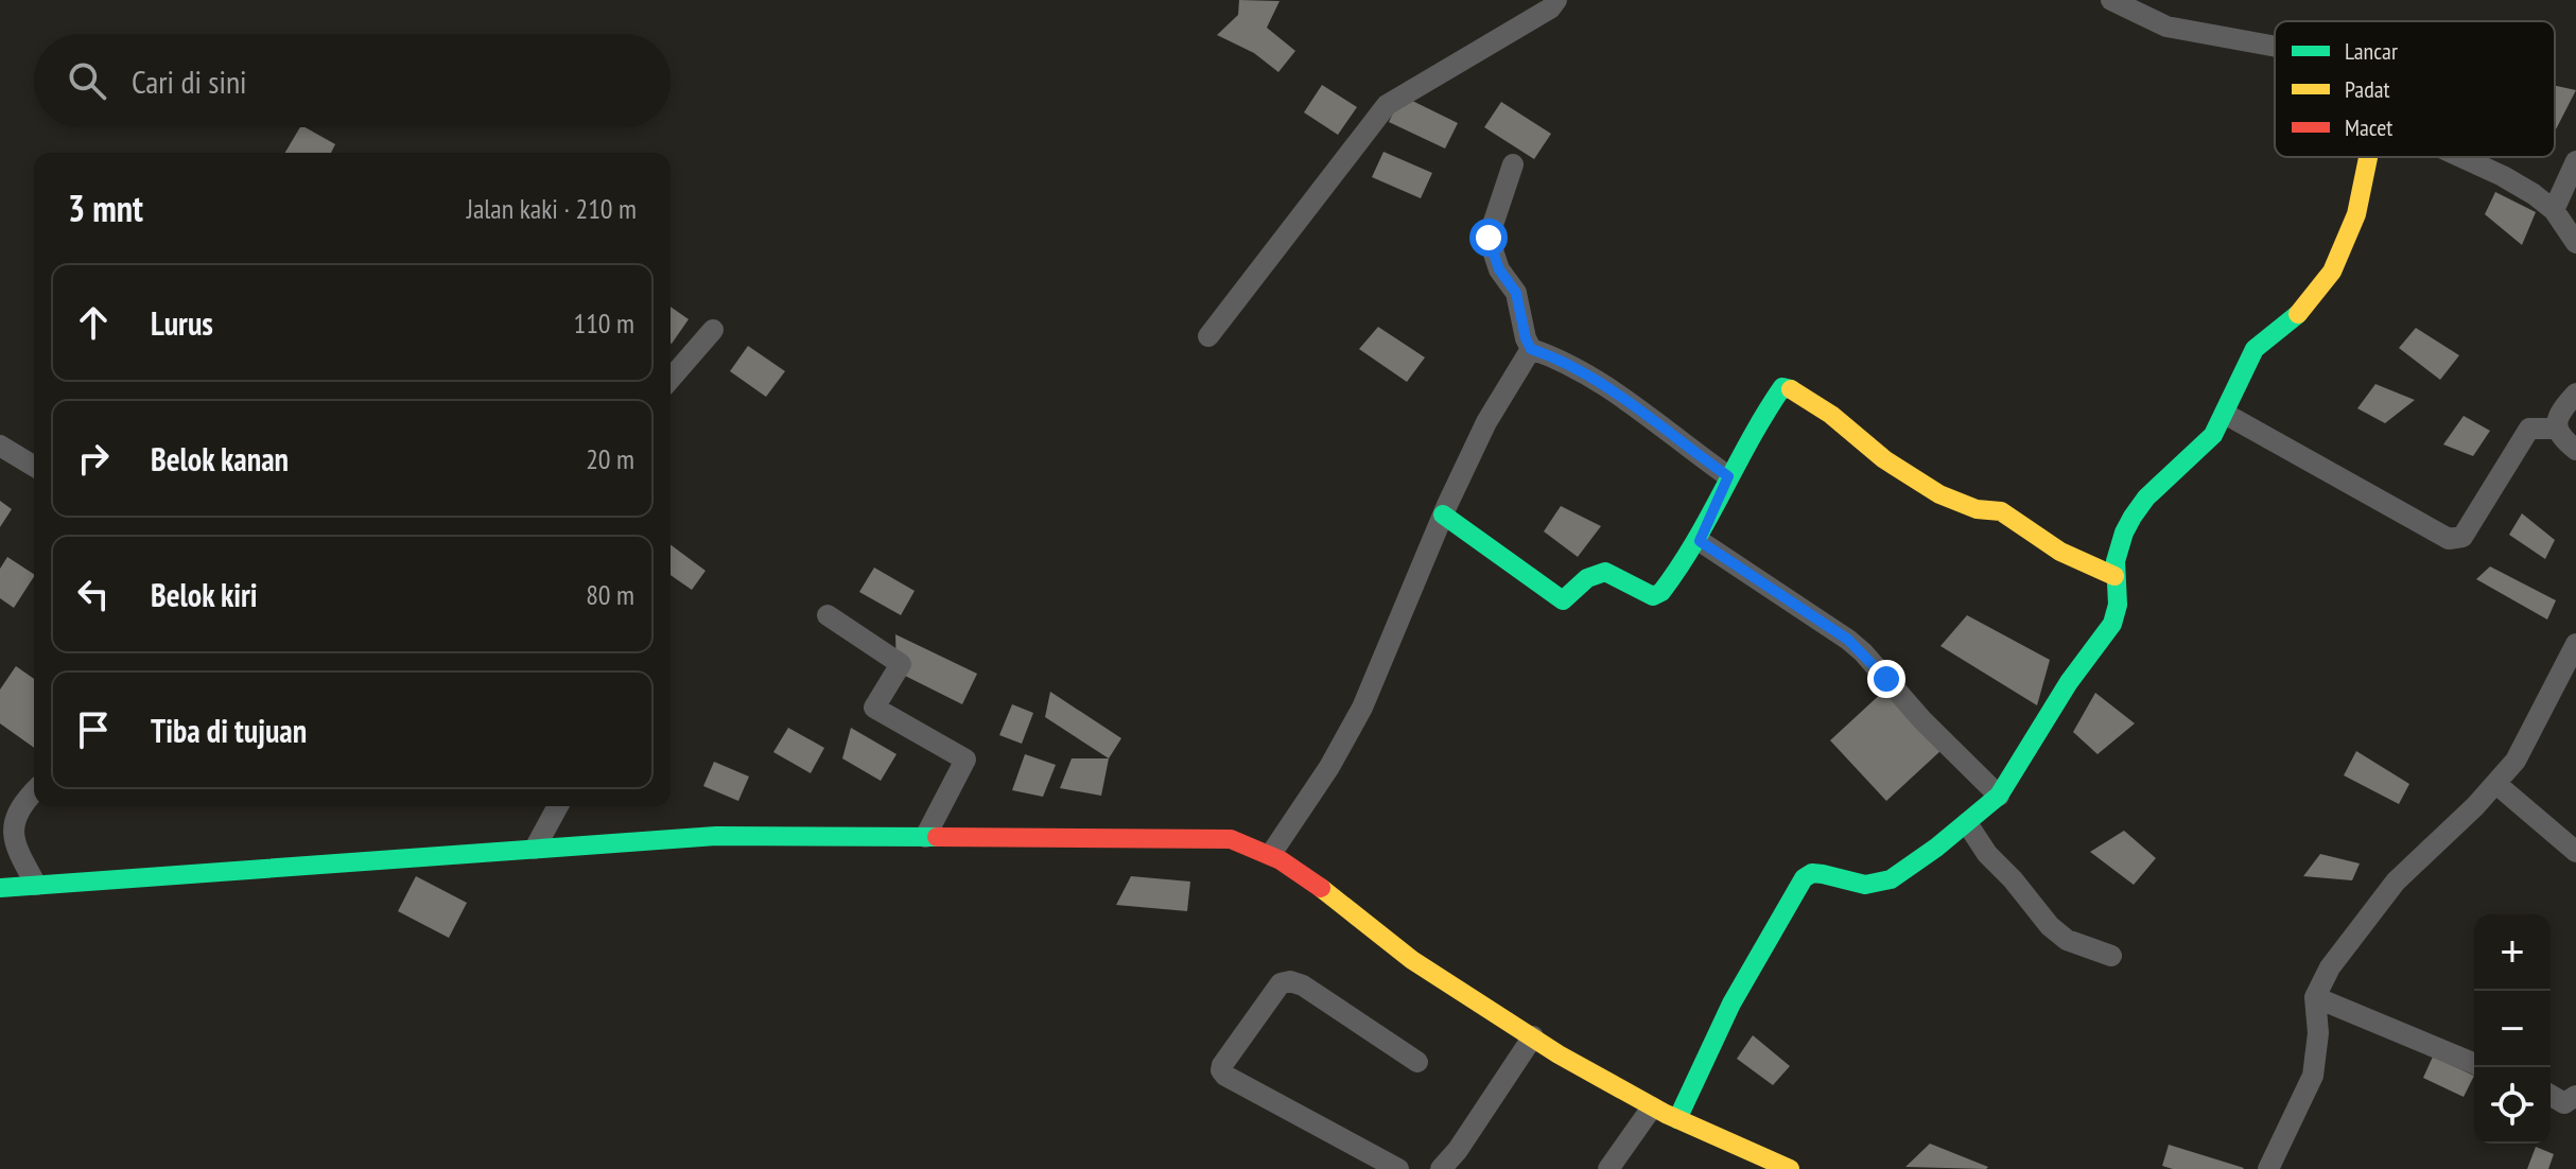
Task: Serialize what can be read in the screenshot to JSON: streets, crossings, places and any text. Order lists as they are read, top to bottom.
{
  "legend": ["Lancar", "Padat", "Macet"],
  "page": {
    "search": "Cari di sini",
    "heading": ["3 mnt", "Jalan kaki · 210 m"],
    "list": [
      ["Lurus", "110 m"],
      ["Belok kanan", "20 m"],
      ["Belok kiri", "80 m"],
      "Tiba di tujuan"
    ],
    "map_buttons": ["+", "−"]
  }
}
